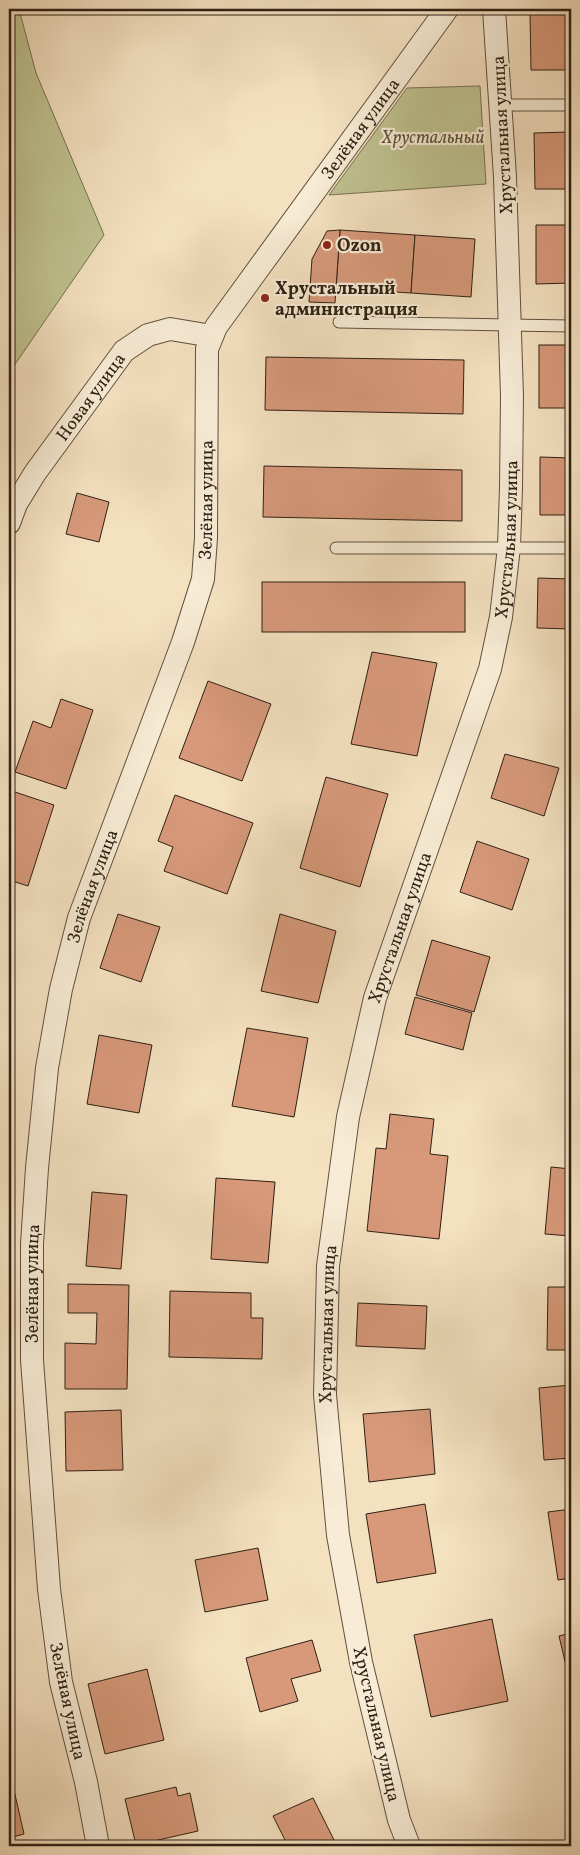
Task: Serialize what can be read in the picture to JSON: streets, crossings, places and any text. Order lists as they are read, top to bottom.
{
  "streets": {
    "street": ["Зелёная улица", "Хрустальная улица", "Новая улица"]
  },
  "crossings": [
    ["Зелёная улица", "Новая улица"]
  ],
  "parks": ["Хрустальный"],
  "places": ["Ozon", "Хрустальный администрация"]
}
